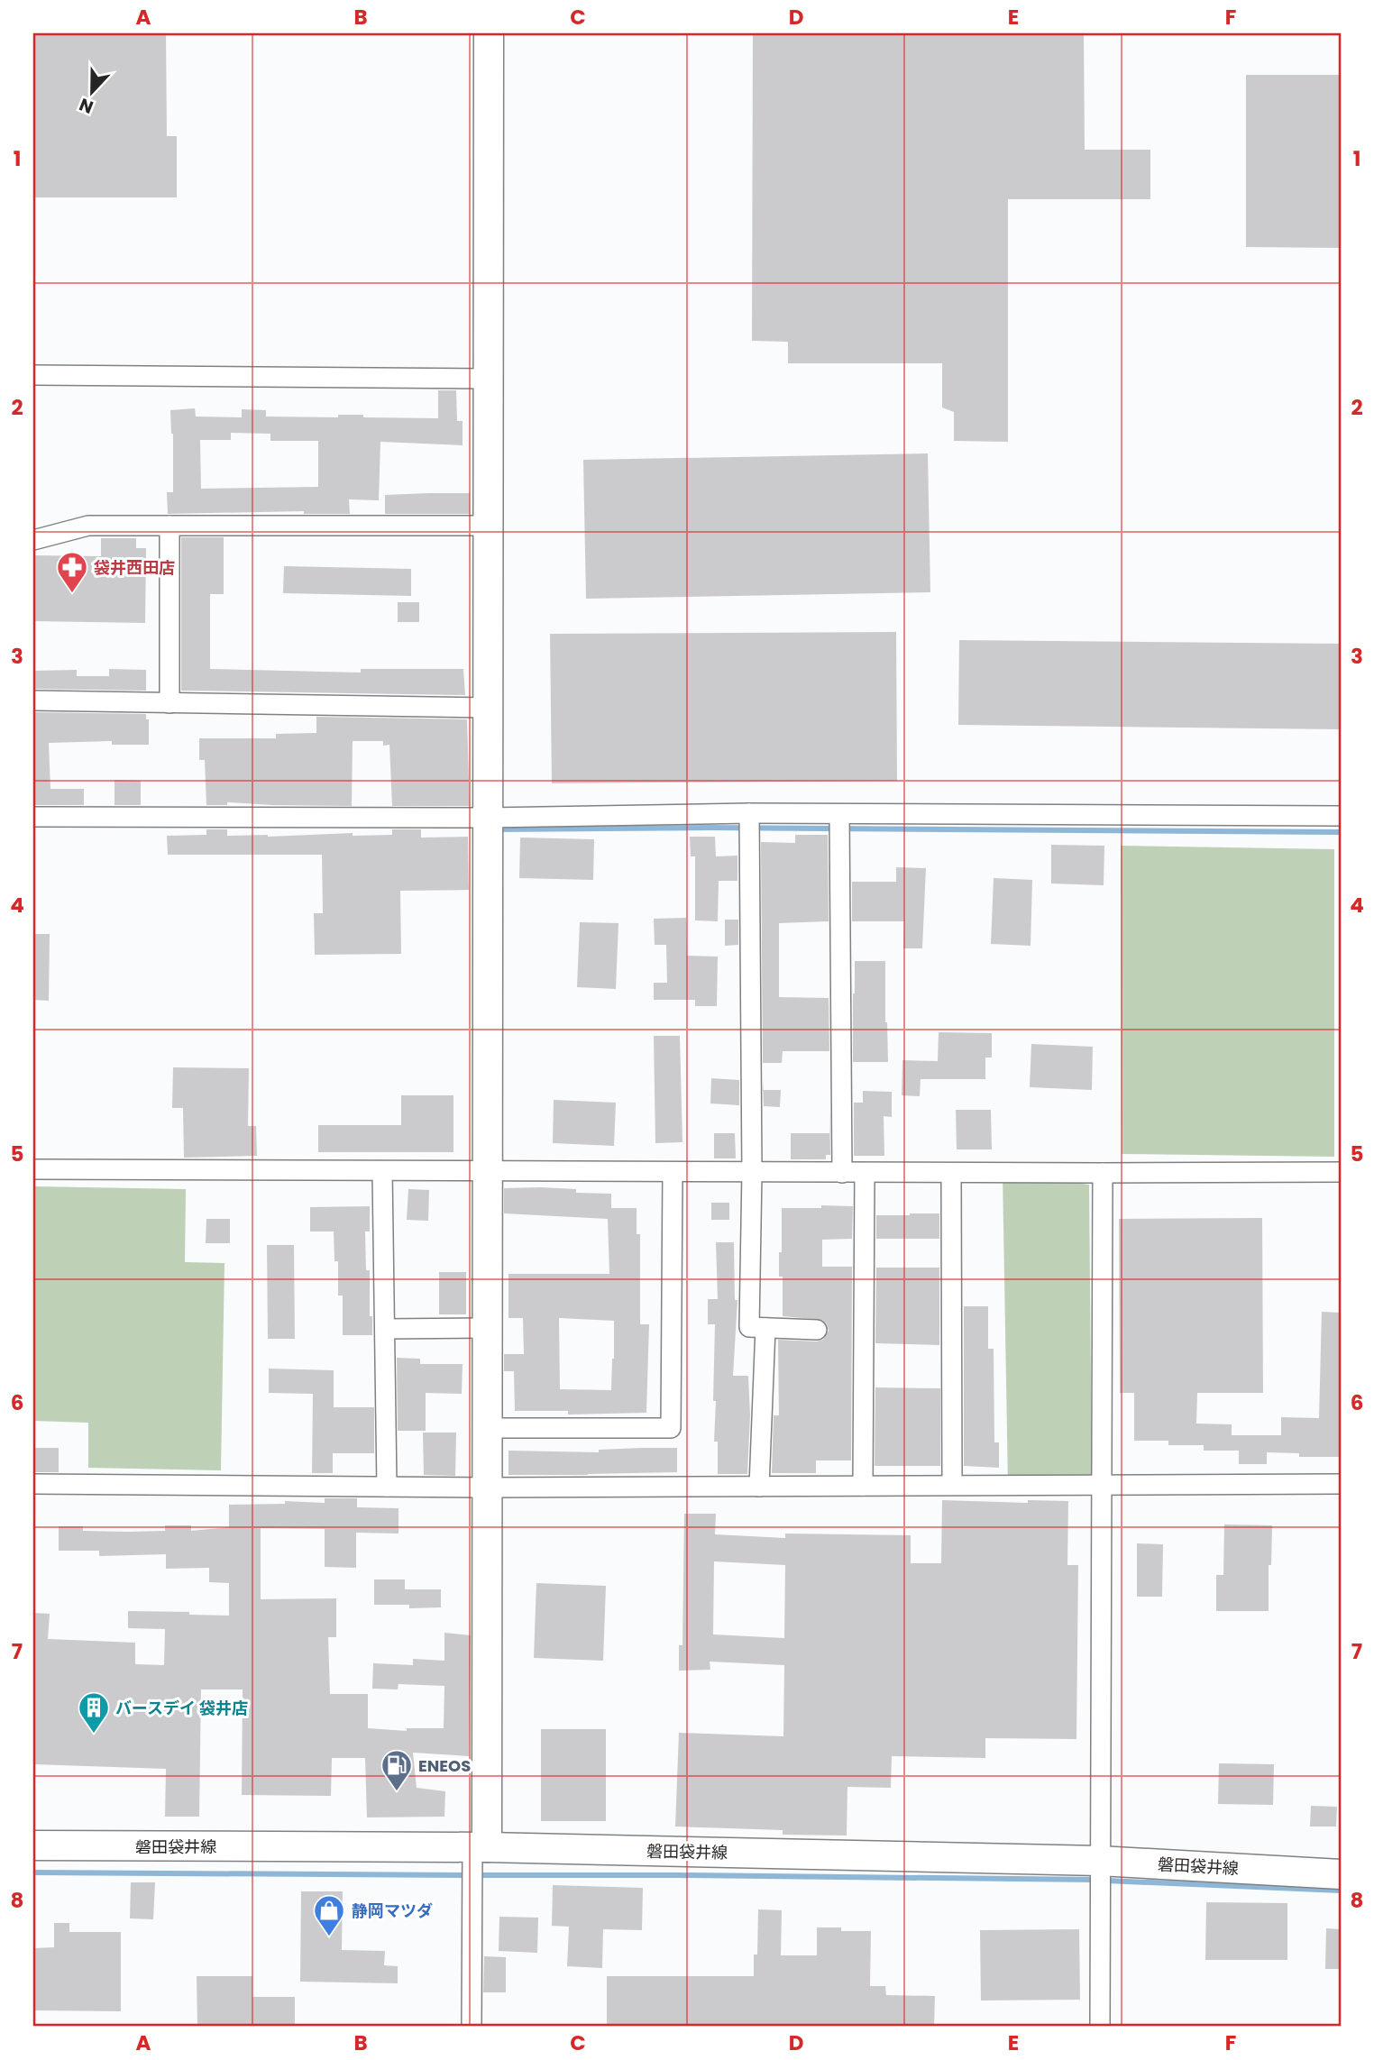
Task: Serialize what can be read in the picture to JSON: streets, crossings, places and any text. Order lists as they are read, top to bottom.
{
  "streets": {
    "street": ["磐田袋井線"]
  },
  "places": {
    "pharmacy": ["袋井西田店"],
    "building": ["バースデイ 袋井店"],
    "fuel station": ["ENEOS"],
    "shop": ["静岡マツダ"]
  },
  "north": "bottom",
  "grid": {
    "columns": [
      "A",
      "B",
      "C",
      "D",
      "E",
      "F"
    ],
    "rows": [
      "1",
      "2",
      "3",
      "4",
      "5",
      "6",
      "7",
      "8"
    ]
  }
}
